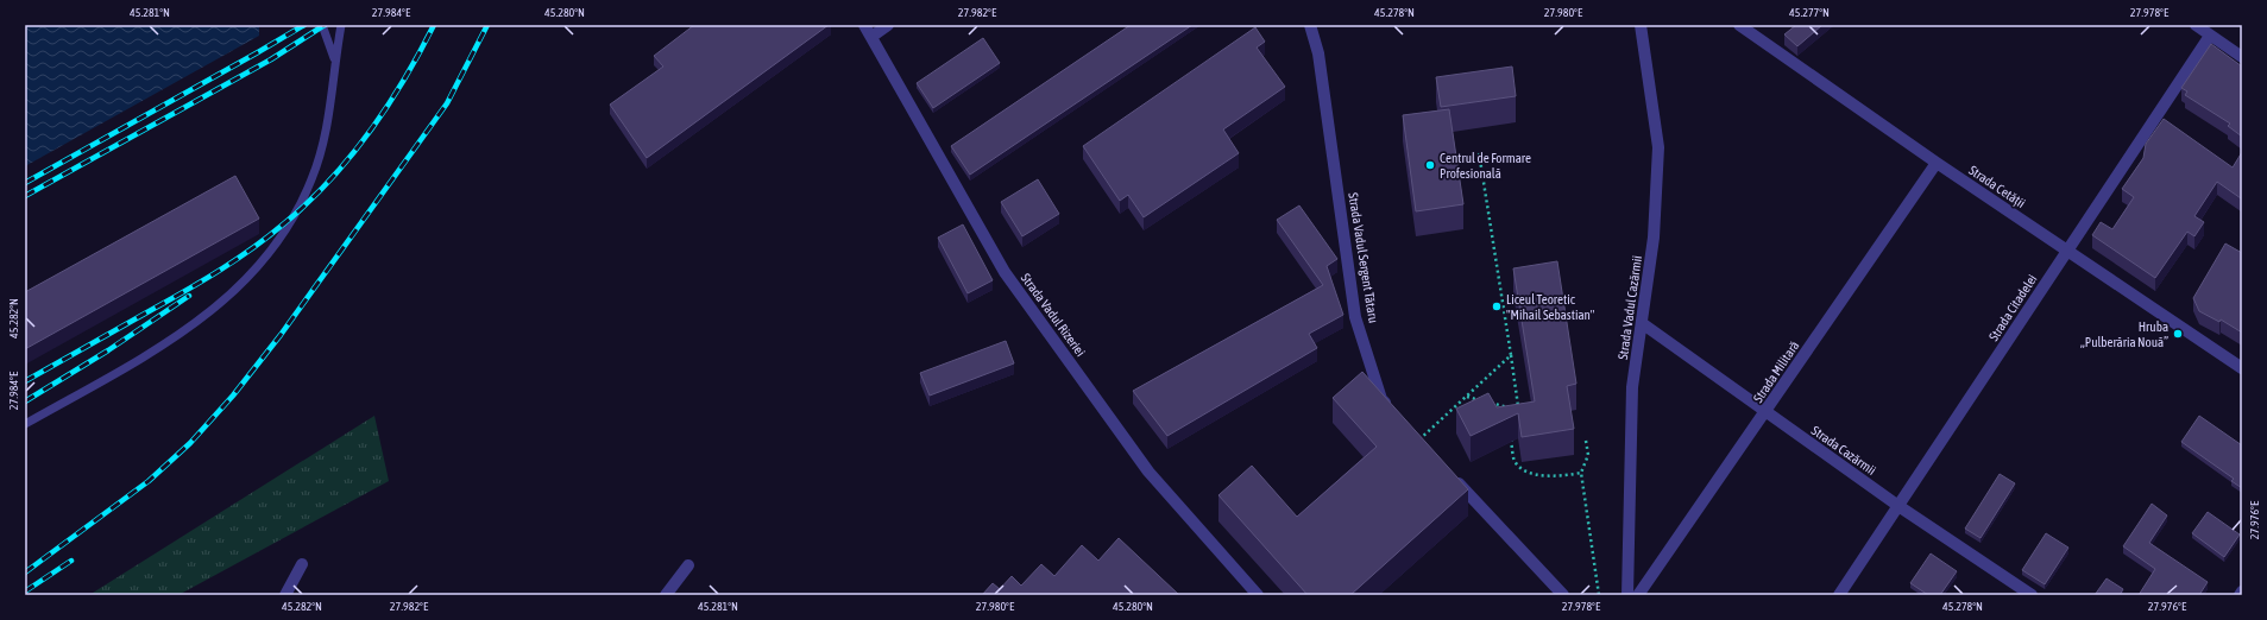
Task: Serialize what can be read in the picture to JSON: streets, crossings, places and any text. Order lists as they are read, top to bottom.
{
  "streets": {
    "street": [
      "Strada Cetății",
      "Strada Vadul Sergent Tătaru",
      "Strada Vadul Cazărmii",
      "Strada Citadelei",
      "Strada Vadul Rizeriei",
      "Strada Militară",
      "Strada Cazărmii"
    ]
  },
  "crossings": [
    ["Strada Cetății", "Strada Citadelei"],
    ["Strada Cetății", "Strada Militară"],
    ["Strada Vadul Cazărmii", "Strada Cazărmii"],
    ["Strada Citadelei", "Strada Cazărmii"],
    ["Strada Militară", "Strada Cazărmii"]
  ],
  "places": ["Centrul de Formare Profesională", "Liceul Teoretic \"Mihail Sebastian\"", "Hruba „Pulberăria Nouă”"],
  "coordinates": [
    "45.281°N",
    "27.984°E",
    "45.280°N",
    "27.982°E",
    "45.278°N",
    "27.980°E",
    "45.277°N",
    "27.978°E",
    "45.282°N",
    "27.976°E"
  ]
}
